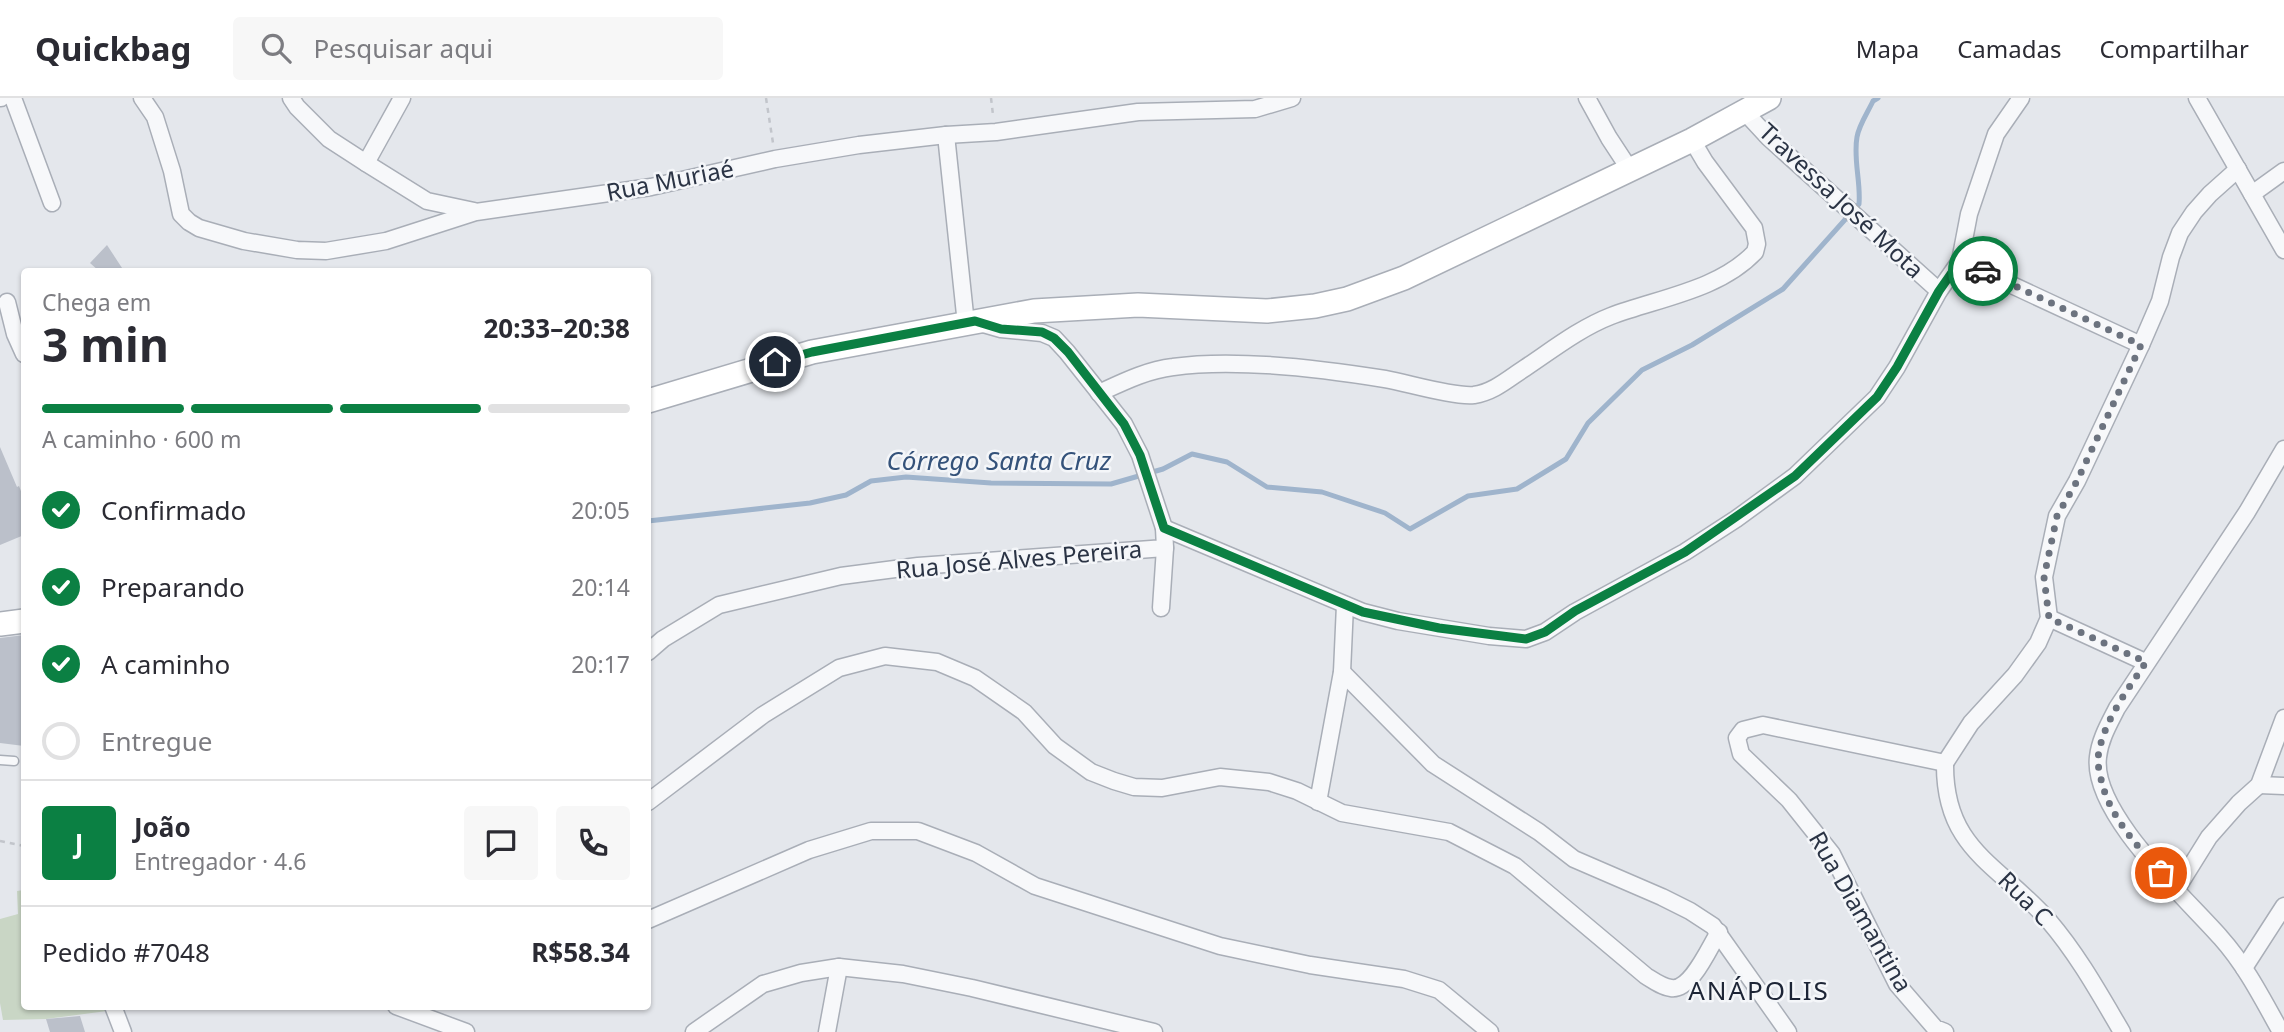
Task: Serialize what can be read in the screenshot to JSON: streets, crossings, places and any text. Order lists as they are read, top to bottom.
{
  "streets": {
    "street": [
      "Rua Muriaé",
      "Travessa José Mota",
      "Rua José Alves Pereira",
      "Rua C",
      "Rua Diamantina"
    ]
  },
  "crossings": [
    ["Travessa José Mota", "Rua José Alves Pereira"],
    ["Rua C", "Rua Diamantina"]
  ],
  "districts": ["ANÁPOLIS"],
  "water": ["Córrego Santa Cruz"],
  "page": {
    "header": "Quickbag",
    "search": "Pesquisar aqui",
    "nav": ["Mapa", "Camadas", "Compartilhar"],
    "heading": ["3 min", "Chega em", "20:33–20:38"],
    "panel": [
      "João",
      "Entregador · 4.6",
      "Pedido #7048",
      "R$58.34"
    ],
    "bar": "A caminho · 600 m",
    "list": [
      ["Confirmado", "20:05"],
      ["Preparando", "20:14"],
      ["A caminho", "20:17"],
      "Entregue"
    ],
    "round": "J"
  }
}
